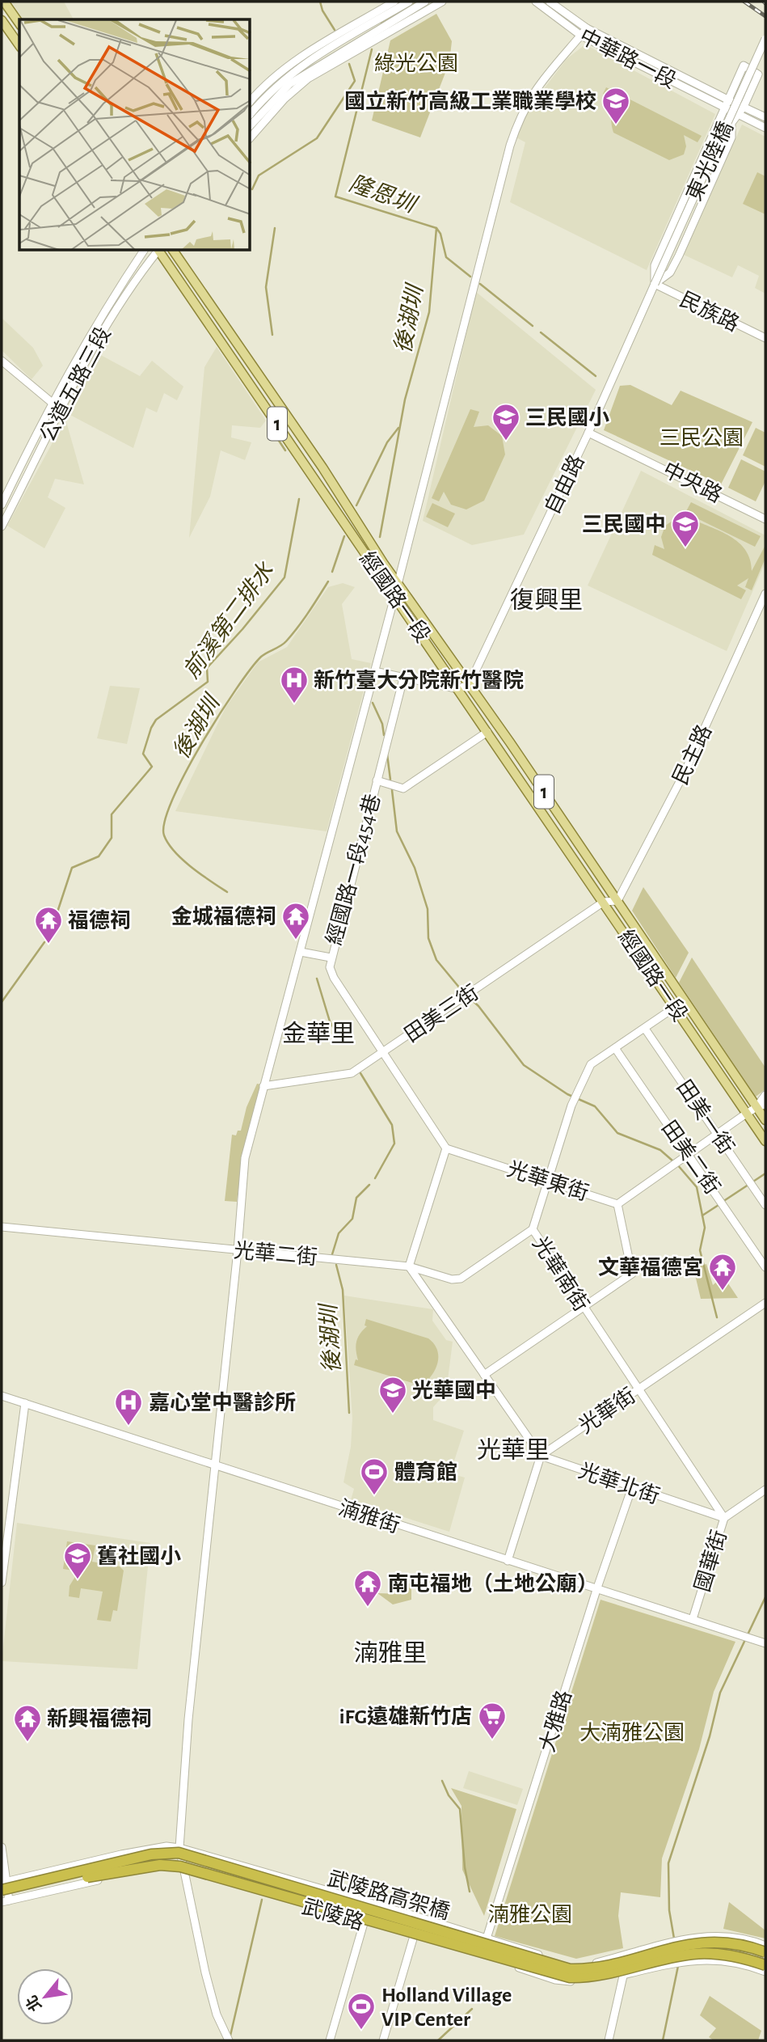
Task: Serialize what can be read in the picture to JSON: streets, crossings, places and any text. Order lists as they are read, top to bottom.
{
  "streets": {
    "highway": ["武陵路高架橋"],
    "main road": ["1", "經國路一段"],
    "street": [
      "中華路一段",
      "東光陸橋",
      "民族路",
      "公道五路三段",
      "中央路",
      "自由路",
      "民主路",
      "經國路一段454巷",
      "田美三街",
      "田美一街",
      "田美二街",
      "光華東街",
      "光華二街",
      "光華南街",
      "光華街",
      "光華北街",
      "湳雅街",
      "國華街",
      "大雅路",
      "武陵路"
    ]
  },
  "crossings": [
    ["中華路一段", "自由路"],
    ["東光陸橋", "民族路"],
    ["東光陸橋", "自由路"],
    ["民族路", "自由路"],
    ["中央路", "自由路"],
    ["自由路", "經國路一段"],
    ["經國路一段", "民主路"],
    ["經國路一段", "經國路一段454巷"],
    ["經國路一段", "田美三街"],
    ["經國路一段", "光華東街"],
    ["經國路一段", "光華南街"],
    ["田美一街", "光華東街"],
    ["田美一街", "光華南街"],
    ["田美二街", "光華東街"],
    ["田美二街", "光華南街"],
    ["光華東街", "光華南街"],
    ["光華二街", "光華南街"],
    ["光華南街", "光華街"],
    ["光華南街", "光華北街"],
    ["光華南街", "國華街"],
    ["光華街", "光華北街"],
    ["光華北街", "國華街"],
    ["光華北街", "大雅路"],
    ["湳雅街", "國華街"],
    ["湳雅街", "大雅路"],
    ["大雅路", "武陵路"],
    ["武陵路高架橋", "武陵路"]
  ],
  "districts": [
    "復興里",
    "金華里",
    "光華里",
    "湳雅里"
  ],
  "water": ["隆恩圳", "後湖圳", "前溪第二排水"],
  "parks": [
    "綠光公園",
    "三民公園",
    "大湳雅公園",
    "湳雅公園"
  ],
  "places": {
    "school or university": [
      "國立新竹高級工業職業學校",
      "三民國小",
      "三民國中",
      "光華國中",
      "舊社國小"
    ],
    "hospital": ["新竹臺大分院新竹醫院", "嘉心堂中醫診所"],
    "temple": [
      "金城福德祠",
      "福德祠",
      "文華福德宮",
      "南屯福地（土地公廟）",
      "新興福德祠"
    ],
    "sports": ["體育館", "Holland Village VIP Center"],
    "supermarket": ["iFG遠雄新竹店"]
  },
  "north": "bottom left"
}
